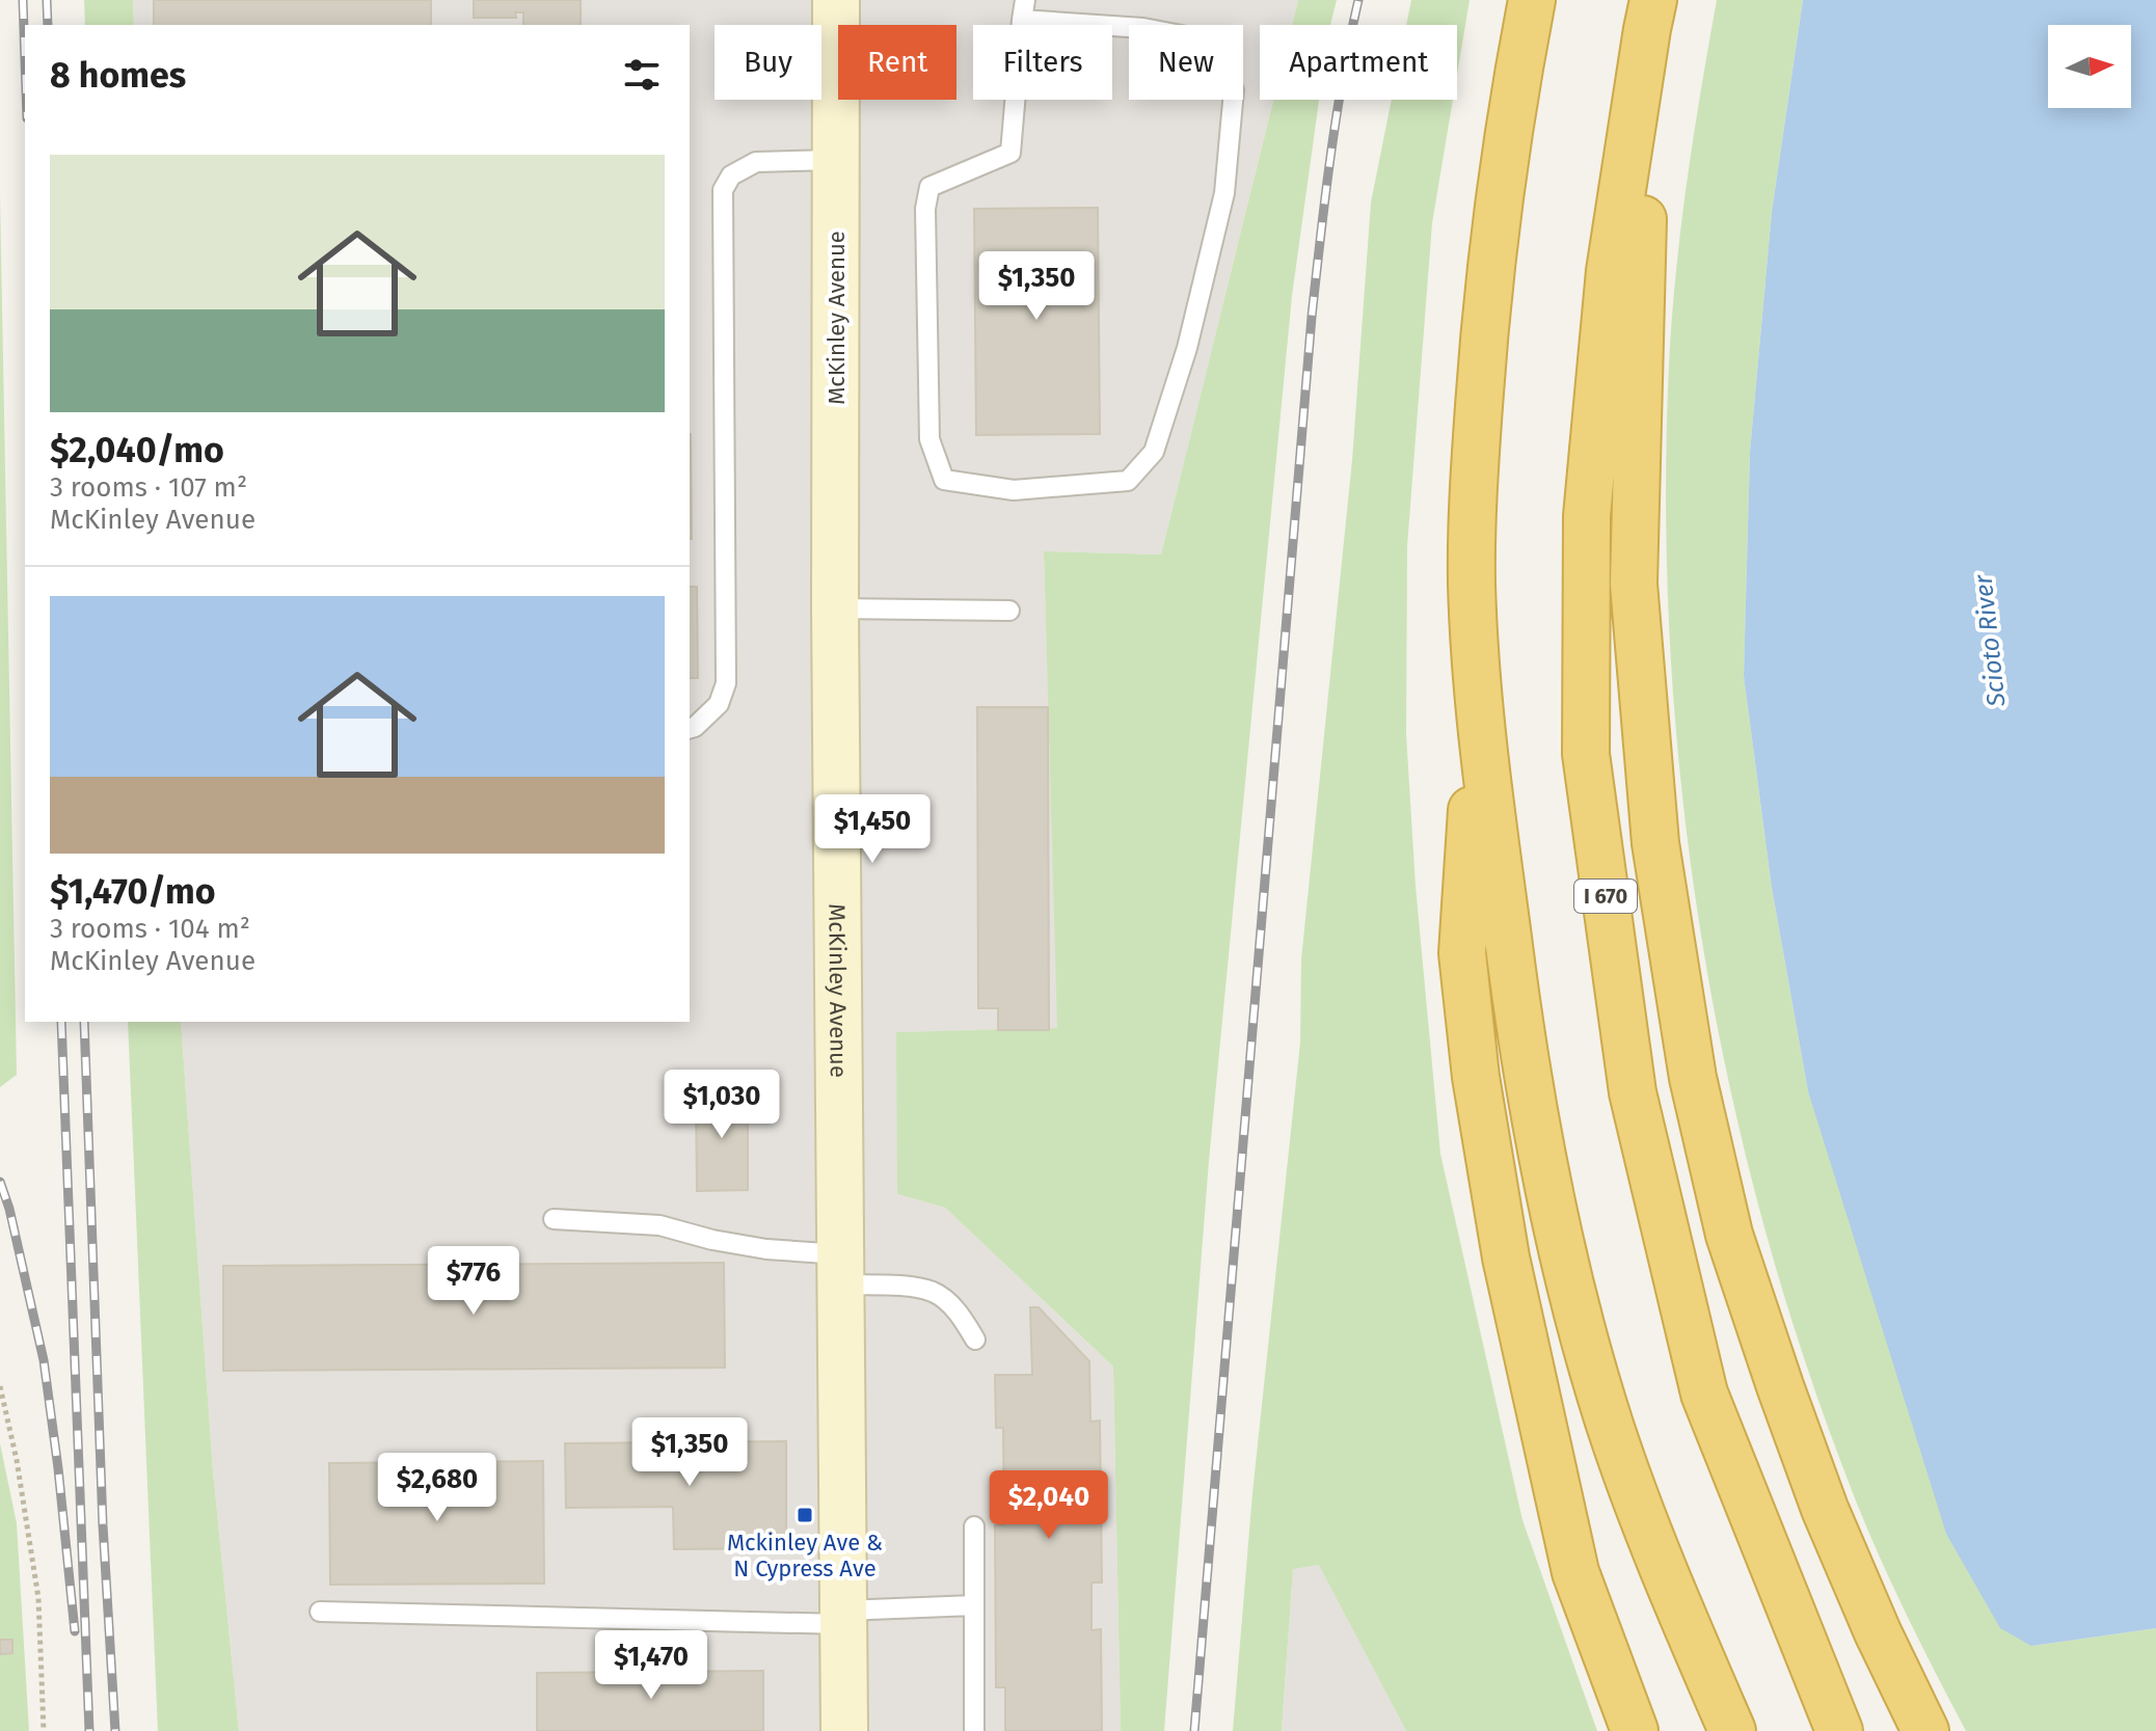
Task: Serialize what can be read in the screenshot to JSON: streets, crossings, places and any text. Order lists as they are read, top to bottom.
{
  "streets": {
    "highway": ["I 670"],
    "main road": ["McKinley Avenue"]
  },
  "water": ["Scioto River"],
  "places": {
    "transit": ["Mckinley Ave & N Cypress Ave"]
  },
  "north": "right",
  "page": {
    "chip": [
      "Buy",
      "Rent",
      "Filters",
      "New",
      "Apartment"
    ],
    "heading": "8 homes",
    "list": [
      {
        "name": "$2,040/mo",
        "note": "3 rooms · 107 m² · McKinley Avenue"
      },
      {
        "name": "$1,470/mo",
        "note": "3 rooms · 104 m² · McKinley Avenue"
      }
    ],
    "price": [
      "$1,350",
      "$1,450",
      "$1,030",
      "$776",
      "$1,350",
      "$2,680",
      "$2,040",
      "$1,470"
    ]
  }
}
